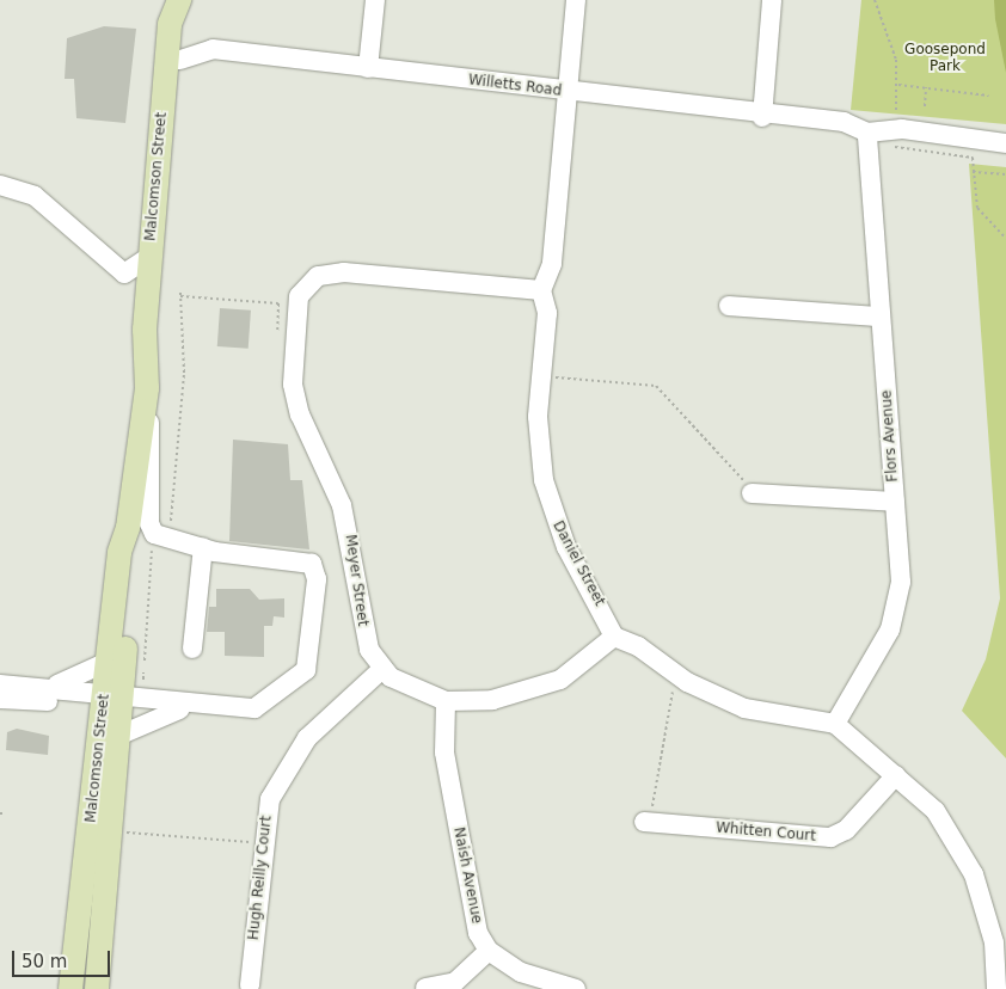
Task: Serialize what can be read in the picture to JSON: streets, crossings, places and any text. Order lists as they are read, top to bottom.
{
  "streets": {
    "main road": ["Malcomson Street"],
    "street": [
      "Willetts Road",
      "Flors Avenue",
      "Daniel Street",
      "Meyer Street",
      "Whitten Court",
      "Naish Avenue",
      "Hugh Reilly Court"
    ]
  },
  "crossings": [
    ["Willetts Road", "Malcomson Street"],
    ["Willetts Road", "Flors Avenue"],
    ["Daniel Street", "Meyer Street"],
    ["Meyer Street", "Naish Avenue"],
    ["Meyer Street", "Hugh Reilly Court"]
  ],
  "parks": ["Goosepond Park"],
  "scale_bar": "50 m"
}
